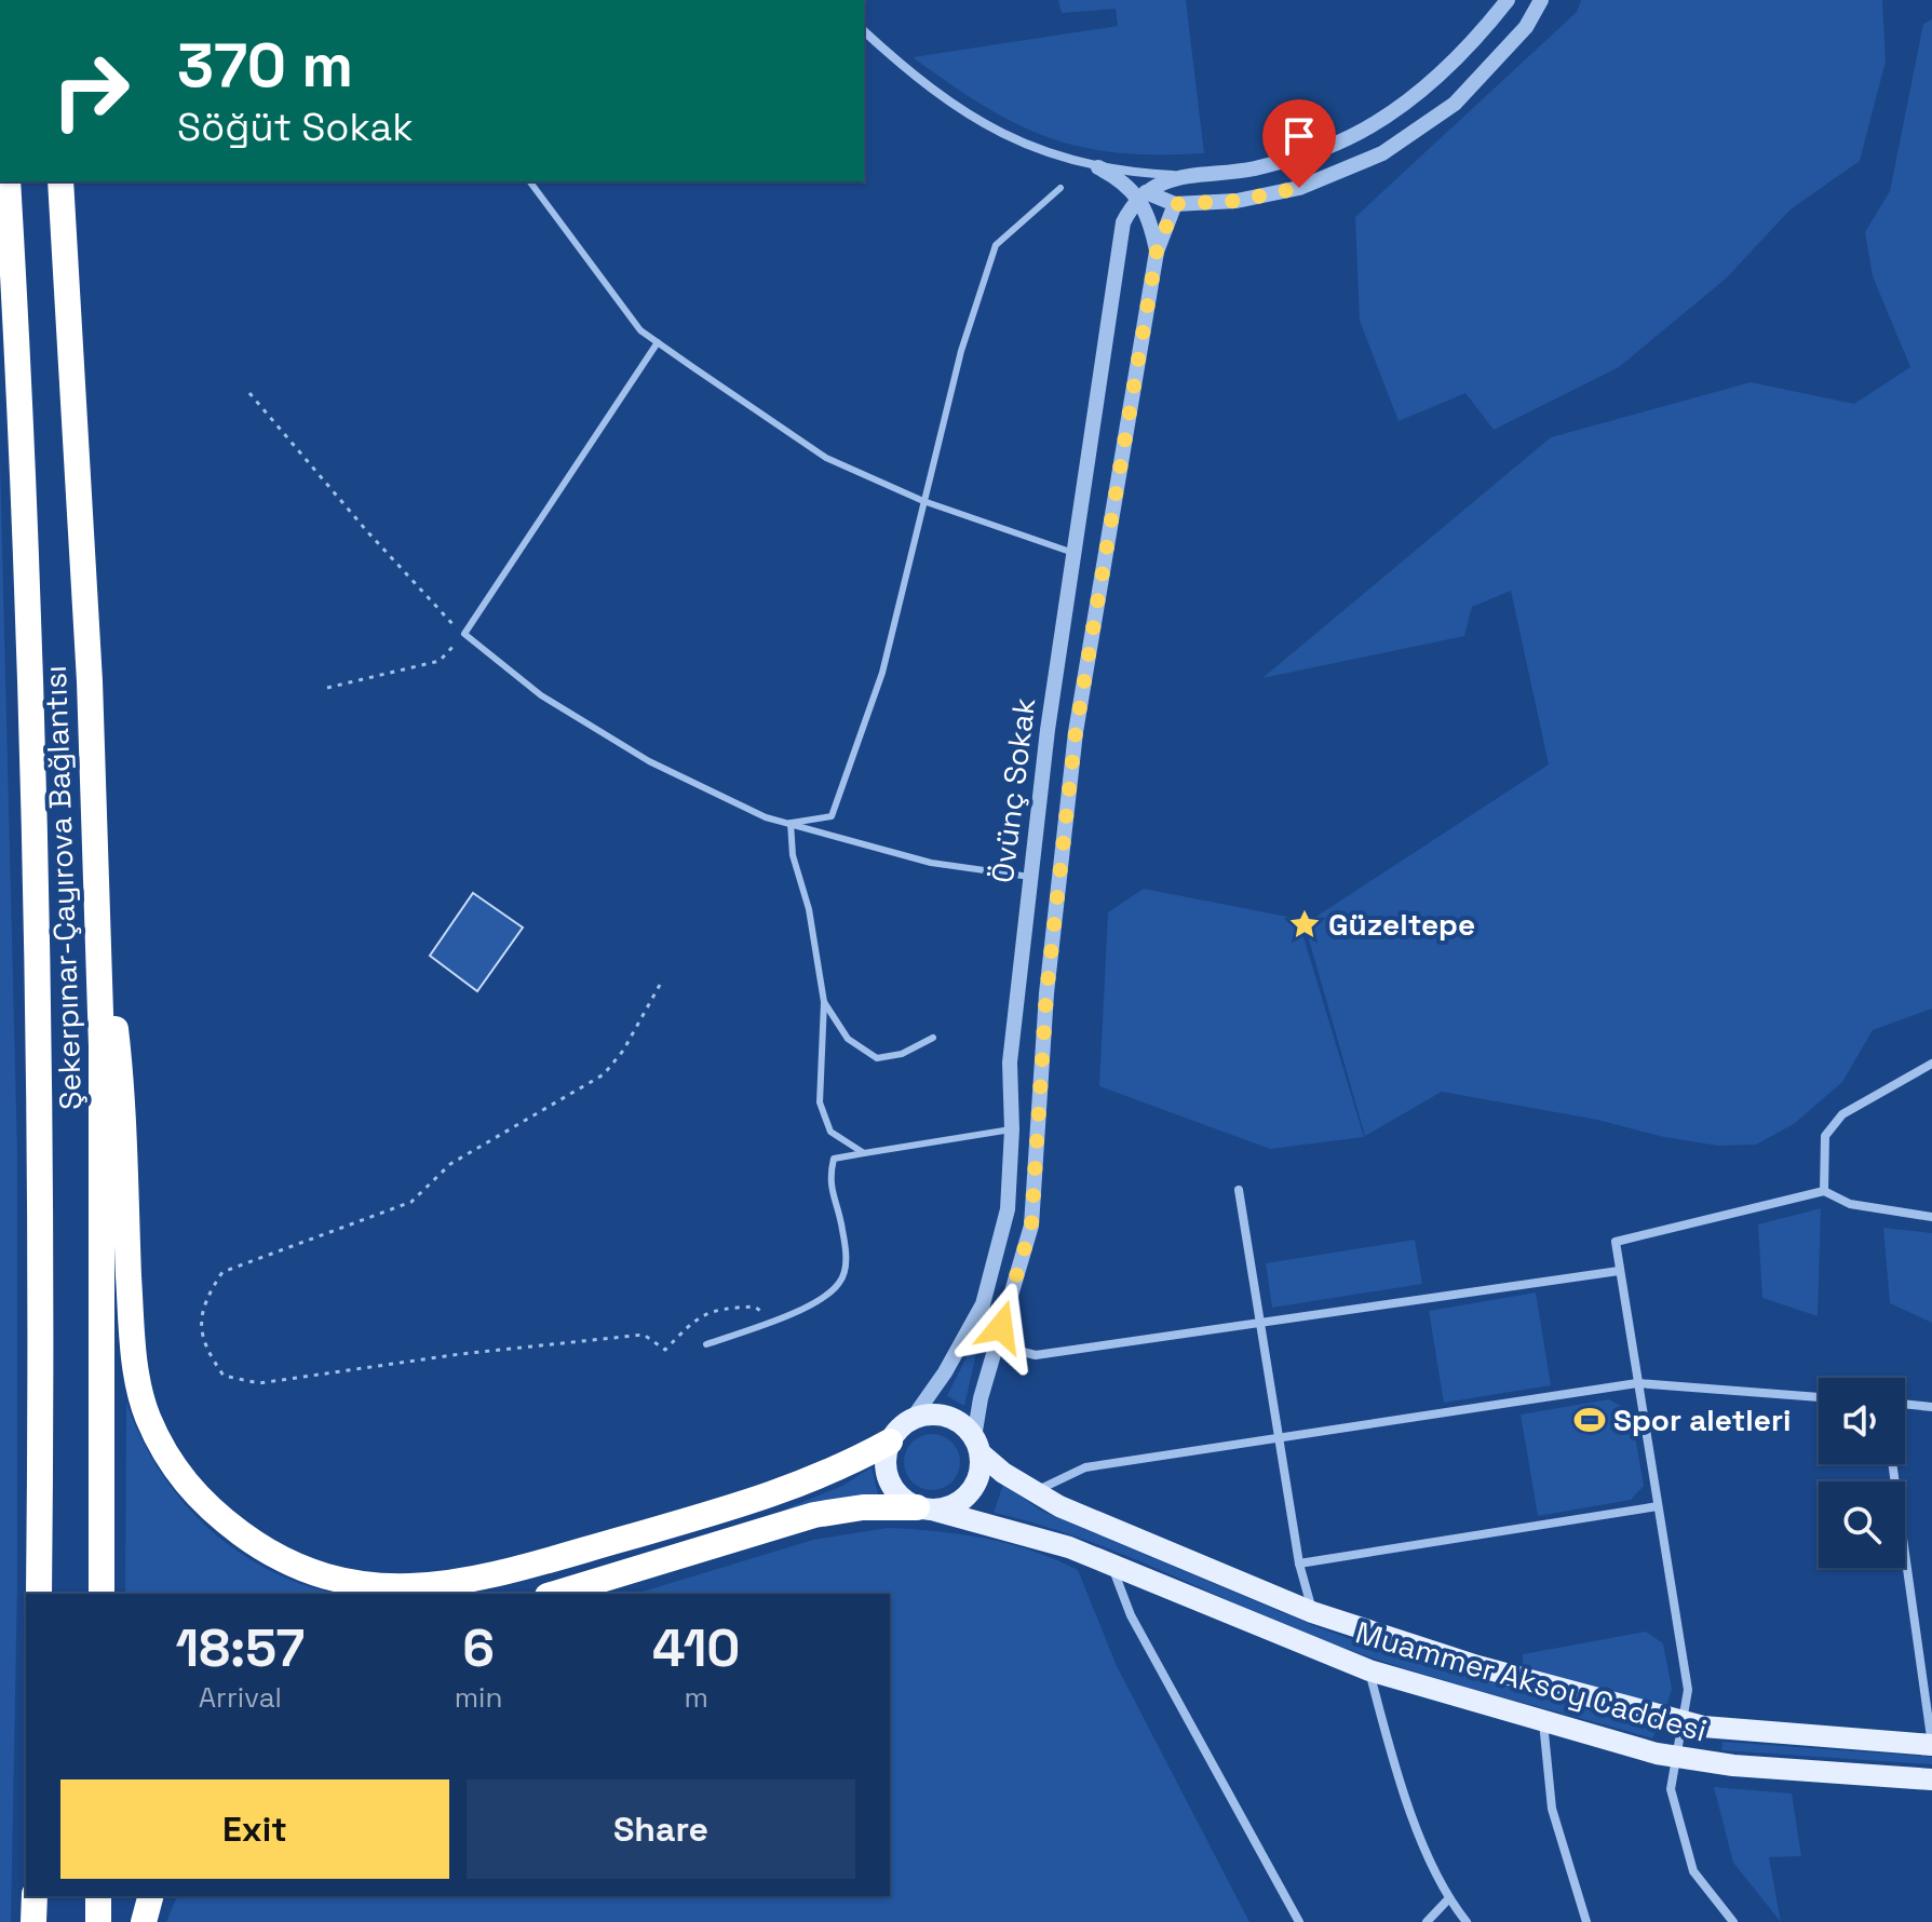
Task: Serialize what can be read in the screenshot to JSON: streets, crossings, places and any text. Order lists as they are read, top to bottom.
{
  "streets": {
    "highway": ["Şekerpınar-Çayırova Bağlantısı"],
    "main road": ["Muammer Aksoy Caddesi"],
    "street": ["Övünç Sokak"]
  },
  "crossings": [
    ["Övünç Sokak", "Muammer Aksoy Caddesi"]
  ],
  "places": {
    "place": ["Güzeltepe"],
    "sports": ["Spor aletleri"]
  },
  "page": {
    "turn": ["370 m", "Söğüt Sokak"],
    "eta": [
      "18:57",
      "Arrival",
      "6",
      "min",
      "410",
      "m"
    ],
    "buttons": ["Exit", "Share"]
  }
}
